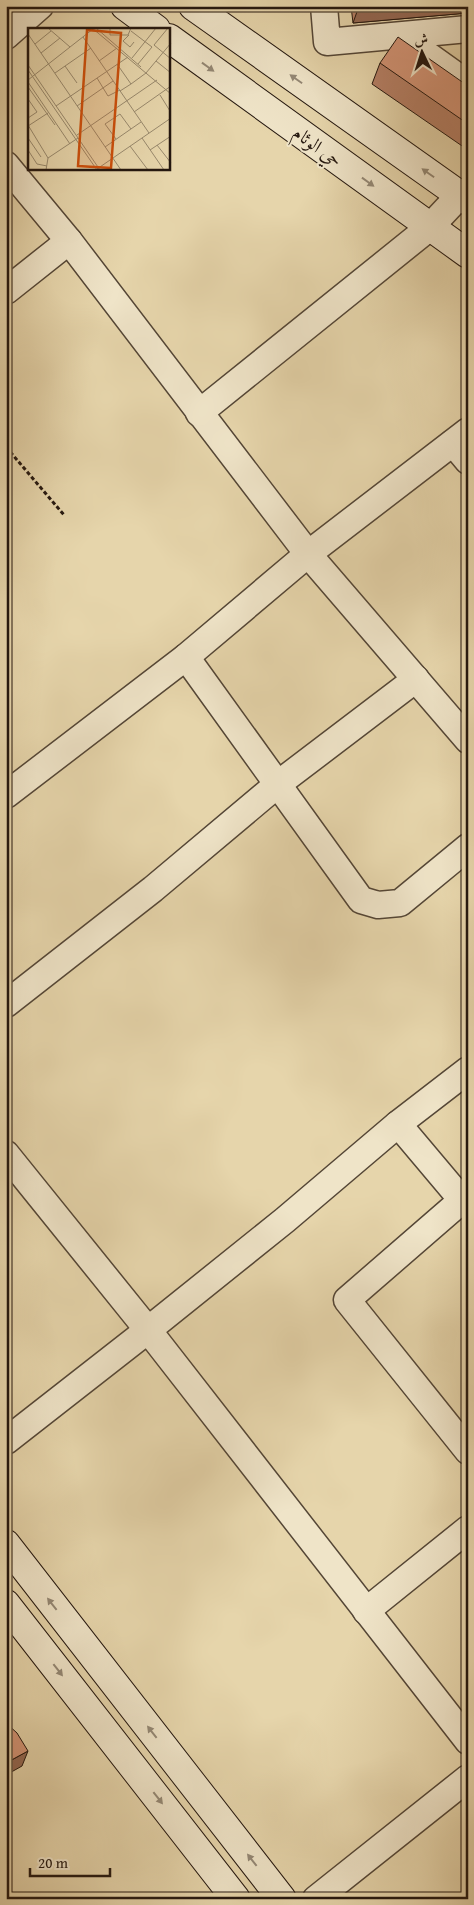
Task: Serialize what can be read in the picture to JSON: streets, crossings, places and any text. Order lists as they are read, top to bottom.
{
  "streets": {
    "street": ["حي الوئام"]
  },
  "scale_bar": "20 m",
  "north": "top"
}
